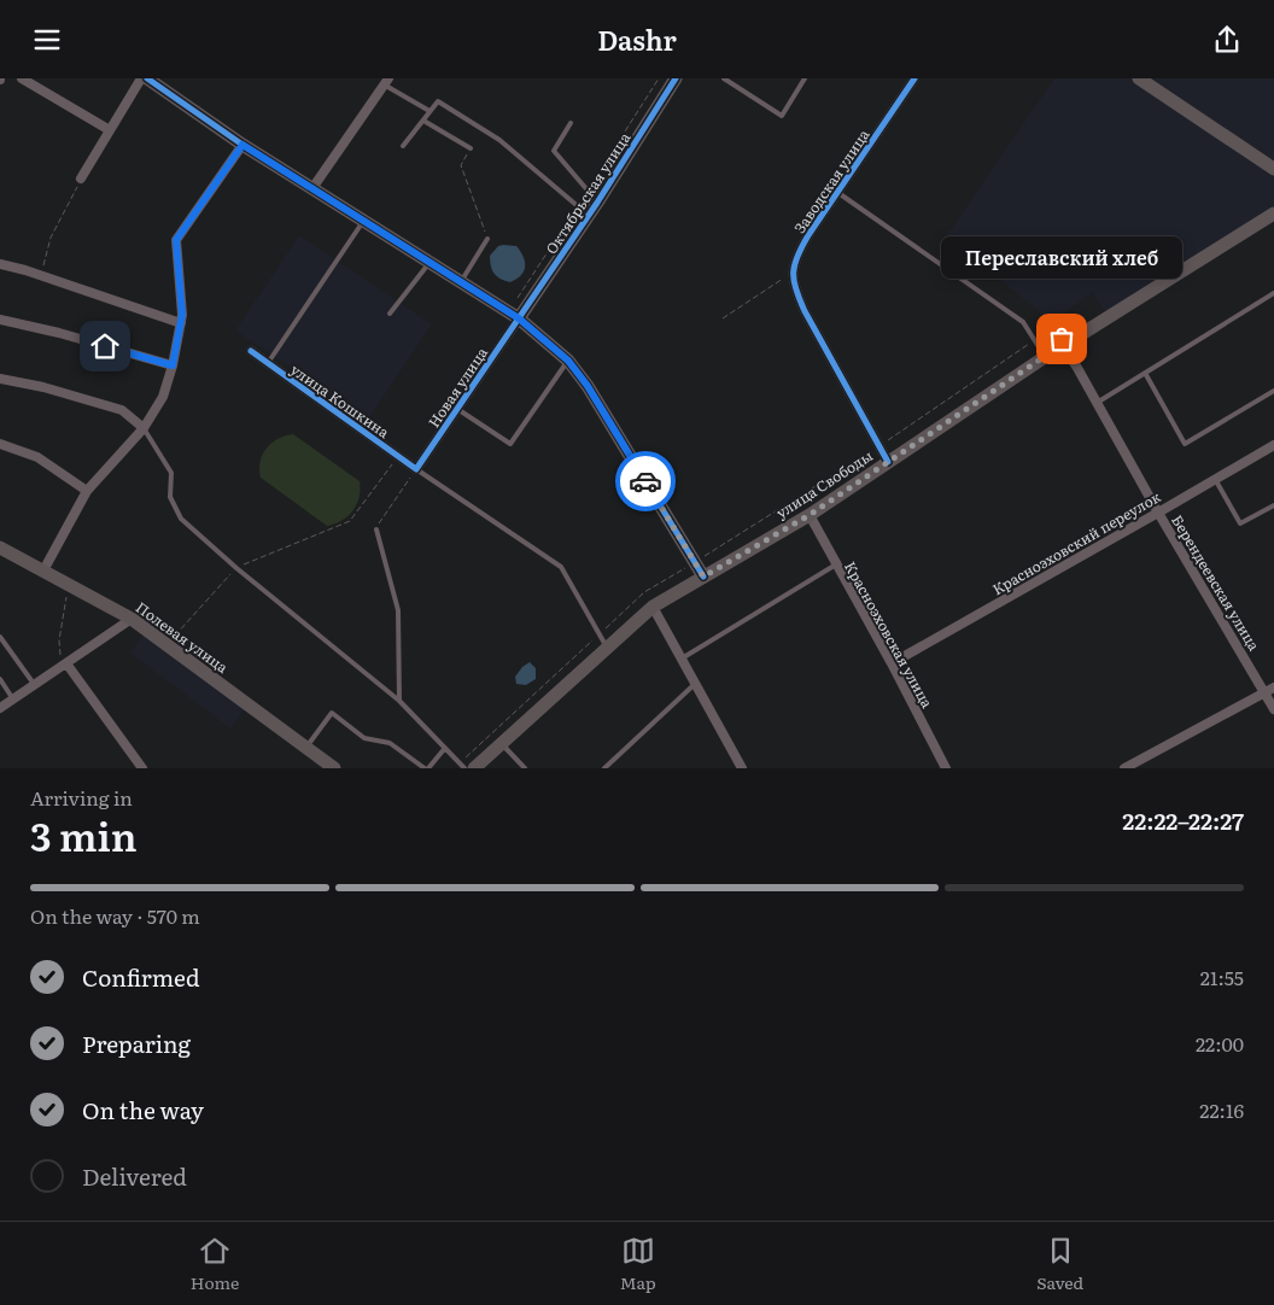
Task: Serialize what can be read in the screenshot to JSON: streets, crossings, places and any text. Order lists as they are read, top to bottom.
{
  "streets": {
    "street": [
      "Заводская улица",
      "Октябрьская улица",
      "Новая улица",
      "улица Кошкина",
      "улица Свободы",
      "Красноэховский переулок",
      "Берендеевская улица",
      "Красноэховская улица",
      "Полевая улица"
    ]
  },
  "crossings": [
    ["Октябрьская улица", "Новая улица"],
    ["Новая улица", "улица Кошкина"],
    ["улица Свободы", "Берендеевская улица"],
    ["улица Свободы", "Красноэховская улица"],
    ["Красноэховский переулок", "Берендеевская улица"],
    ["Красноэховский переулок", "Красноэховская улица"]
  ],
  "places": ["Переславский хлеб"],
  "page": {
    "header": "Dashr",
    "bubble": "Переславский хлеб",
    "heading": ["3 min", "Arriving in", "22:22–22:27"],
    "bar": "On the way · 570 m",
    "list": [
      ["Confirmed", "21:55"],
      ["Preparing", "22:00"],
      ["On the way", "22:16"],
      "Delivered"
    ],
    "tabs": ["Home", "Map", "Saved"]
  }
}
